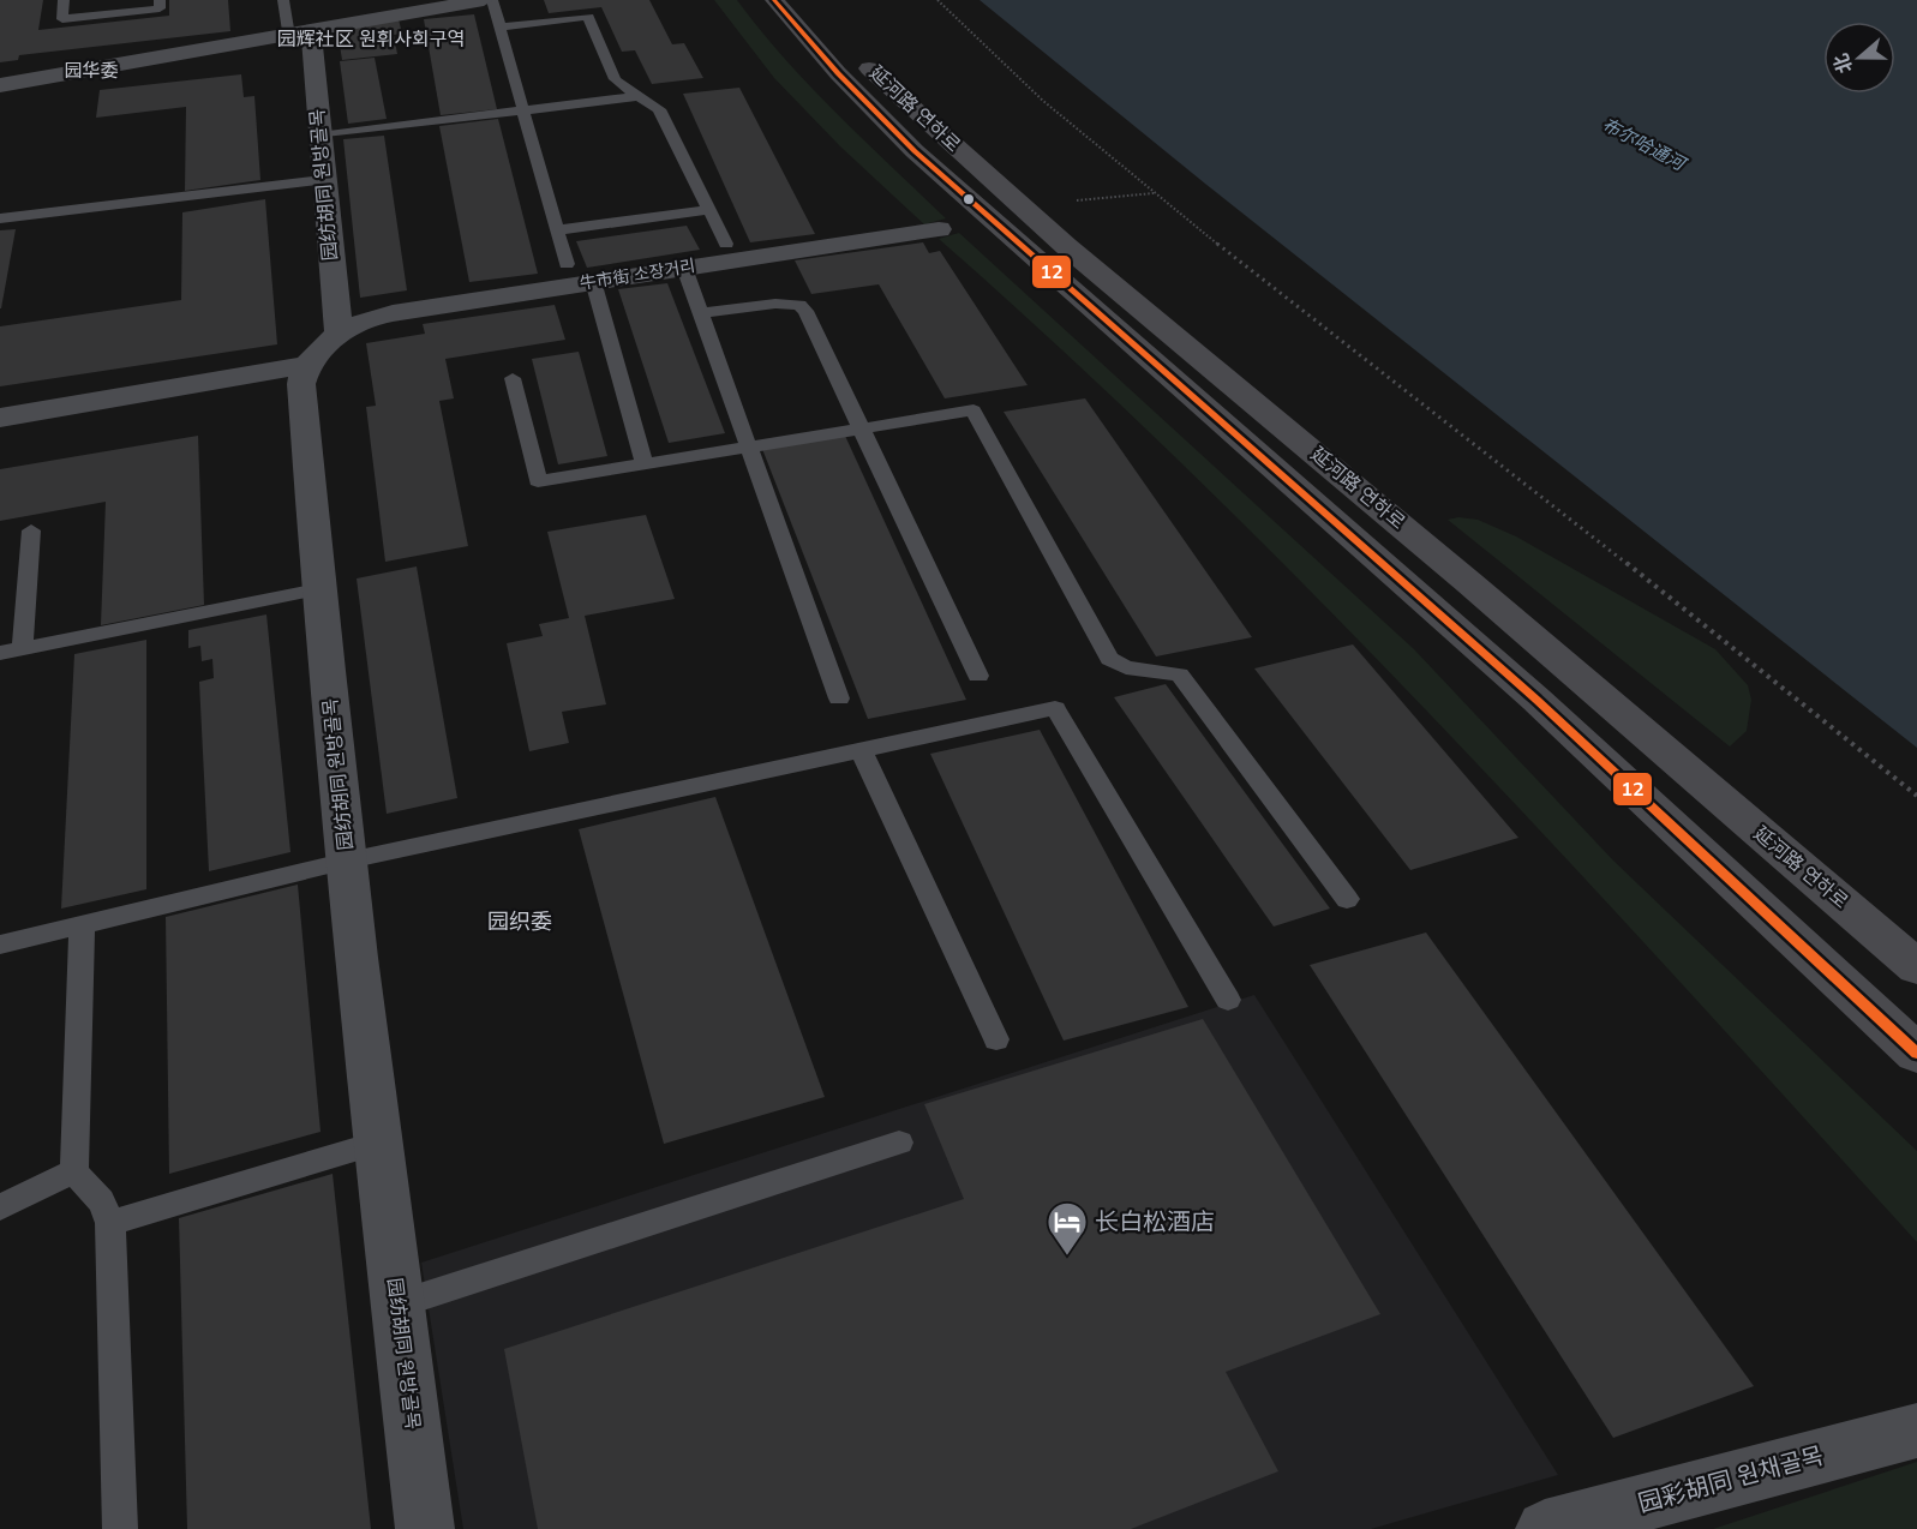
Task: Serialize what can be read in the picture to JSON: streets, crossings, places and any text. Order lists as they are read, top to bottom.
{
  "streets": {
    "main road": ["延河路 연하로"],
    "street": ["园纺胡同 원방골목", "牛市街 소장거리", "园彩胡同 원채골목"]
  },
  "crossings": [
    ["园纺胡同 원방골목", "牛市街 소장거리"]
  ],
  "districts": ["园辉社区 원휘사회구역", "园华委", "园织委"],
  "water": ["布尔哈通河"],
  "places": {
    "hotel": ["长白松酒店"]
  },
  "lines": ["transit line 12"],
  "north": "left"
}
